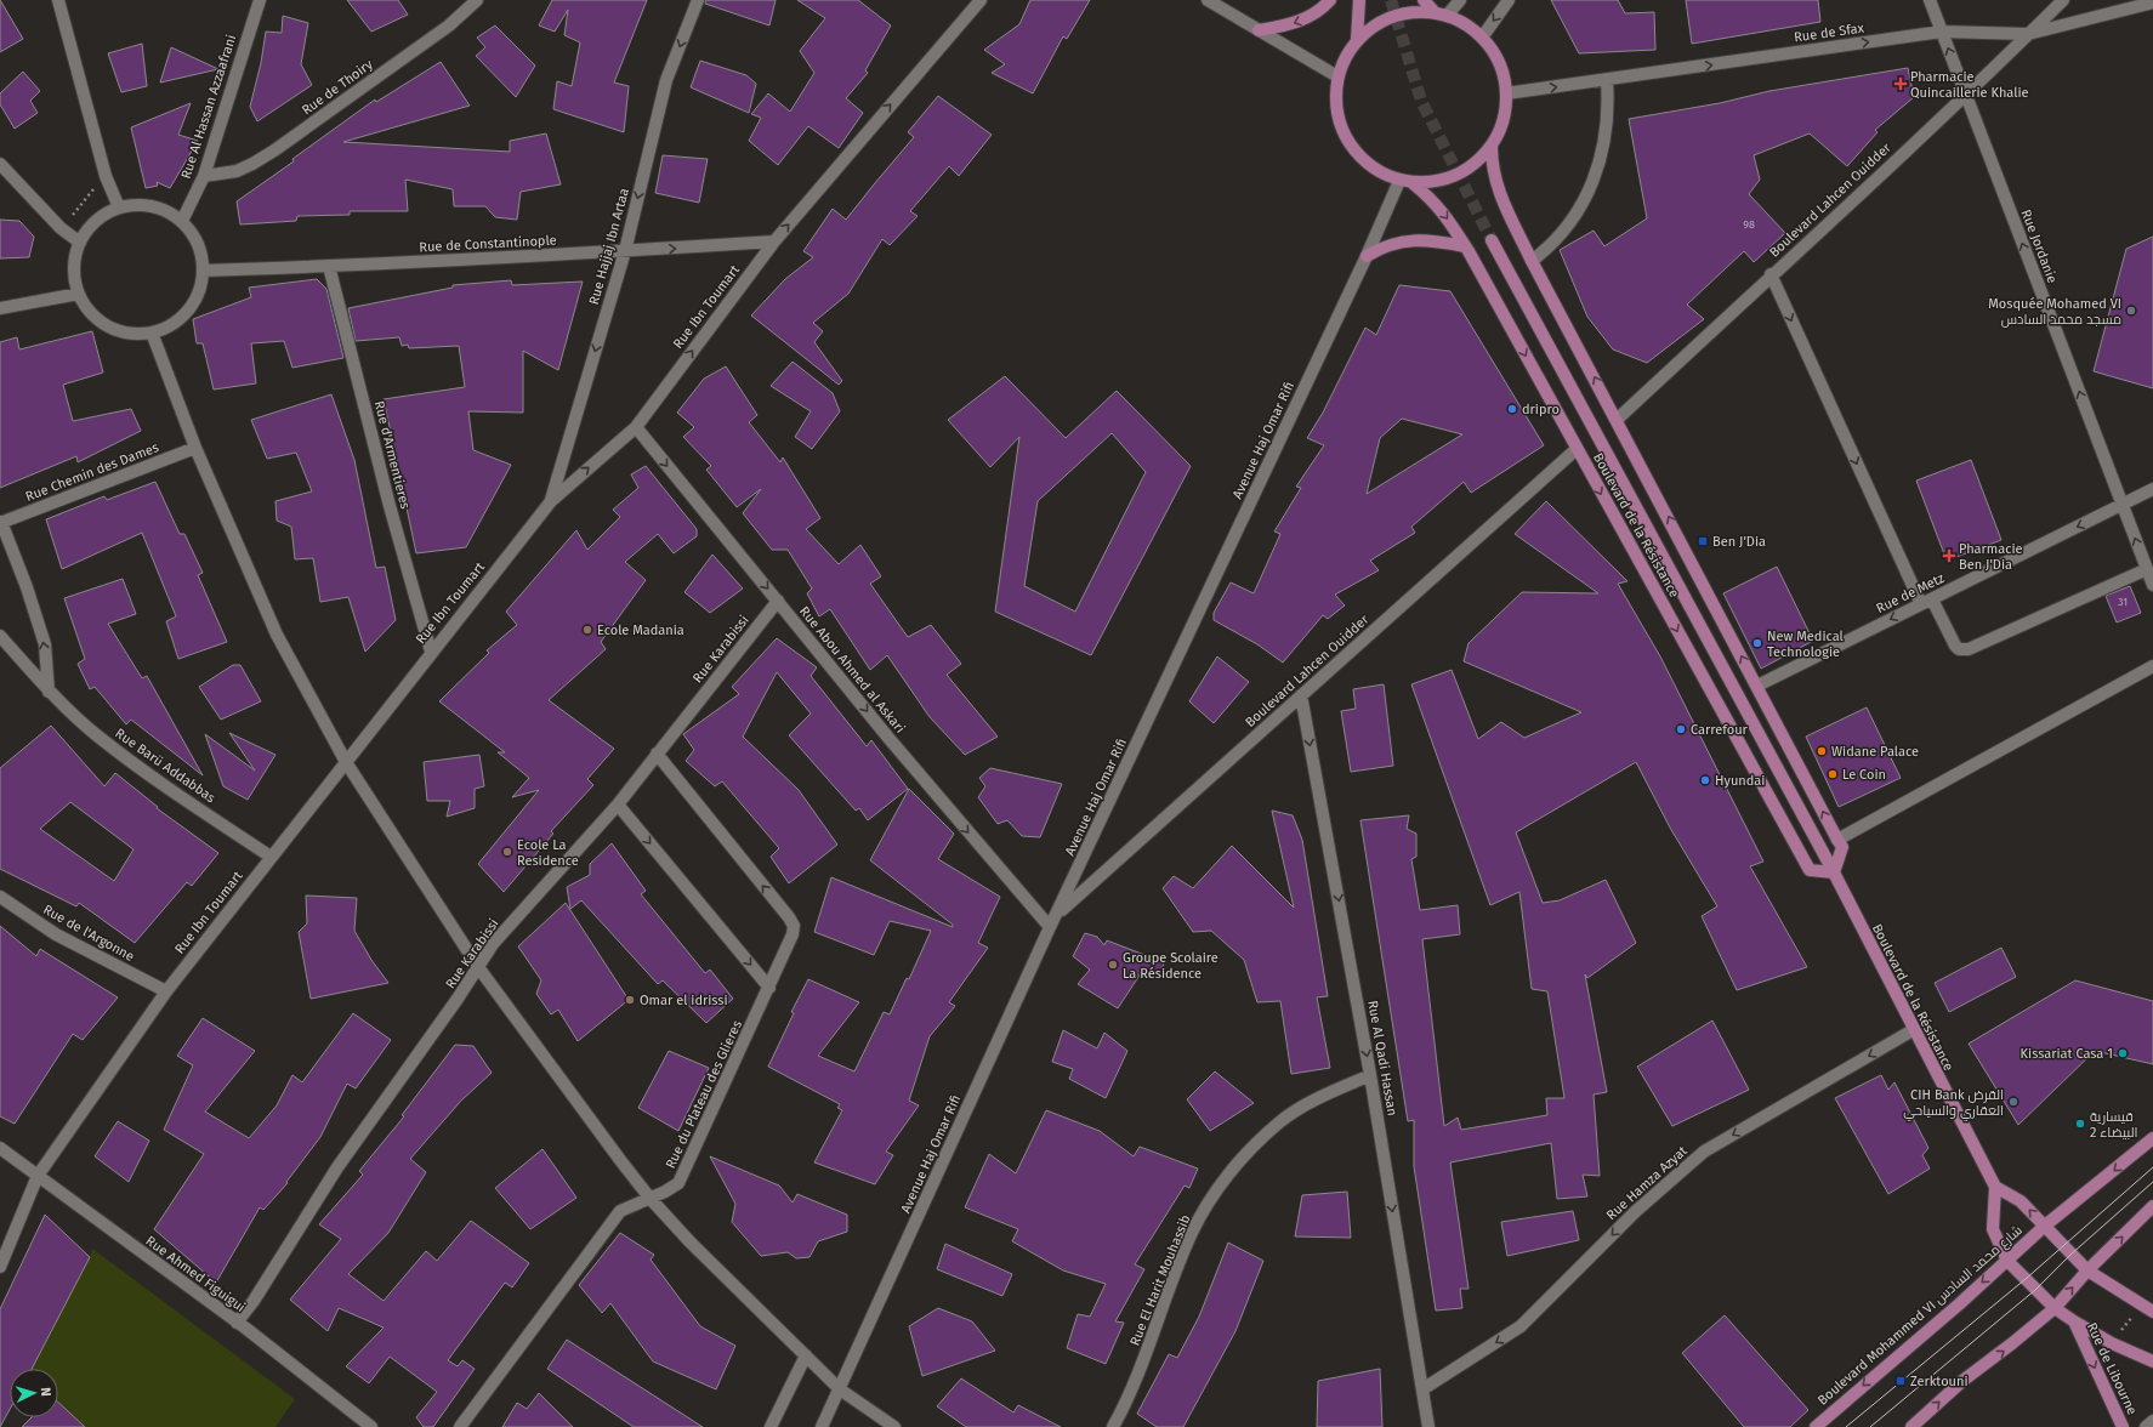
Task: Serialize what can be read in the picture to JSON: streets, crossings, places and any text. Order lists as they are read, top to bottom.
{
  "streets": {
    "main road": ["Boulevard de la Résistance", "Boulevard Mohammed VI شارع محمد السادس", "Rue de Libourne"],
    "street": [
      "Rue de Sfax",
      "Rue de Thoiry",
      "Rue Al Hassan Azzaafrani",
      "Boulevard Lahcen Ouidder",
      "Rue de Constantinople",
      "Rue Hajjaj Ibn Artaa",
      "Rue Jordanie",
      "Rue Ibn Toumart",
      "Avenue Haj Omar Rifi",
      "Rue d'Armentieres",
      "Rue Chemin des Dames",
      "Rue de Metz",
      "Rue Karabissi",
      "Rue Abou Ahmed al Askari",
      "Rue Barü Addabbas",
      "Rue de l'Argonne",
      "Rue Al Qadi Hassan",
      "Rue du Plateau des Glieres",
      "Rue Hamza Azyat",
      "Rue Ahmed Figuigui",
      "Rue El Harit Mouhassib"
    ]
  },
  "crossings": [
    ["Rue de Sfax", "Boulevard Lahcen Ouidder"],
    ["Rue de Sfax", "Rue Jordanie"],
    ["Rue de Sfax", "Avenue Haj Omar Rifi"],
    ["Rue de Sfax", "Boulevard de la Résistance"],
    ["Rue de Thoiry", "Rue Al Hassan Azzaafrani"],
    ["Rue Al Hassan Azzaafrani", "Rue de Constantinople"],
    ["Boulevard Lahcen Ouidder", "Rue Jordanie"],
    ["Boulevard Lahcen Ouidder", "Avenue Haj Omar Rifi"],
    ["Boulevard Lahcen Ouidder", "Boulevard de la Résistance"],
    ["Boulevard Lahcen Ouidder", "Rue Al Qadi Hassan"],
    ["Rue de Constantinople", "Rue Hajjaj Ibn Artaa"],
    ["Rue de Constantinople", "Rue Ibn Toumart"],
    ["Rue de Constantinople", "Rue d'Armentieres"],
    ["Rue Hajjaj Ibn Artaa", "Rue Ibn Toumart"],
    ["Rue Jordanie", "Rue de Metz"],
    ["Rue Ibn Toumart", "Rue d'Armentieres"],
    ["Rue Ibn Toumart", "Rue Abou Ahmed al Askari"],
    ["Rue Ibn Toumart", "Rue Barü Addabbas"],
    ["Rue Ibn Toumart", "Rue de l'Argonne"],
    ["Rue Ibn Toumart", "Rue Ahmed Figuigui"],
    ["Avenue Haj Omar Rifi", "Boulevard de la Résistance"],
    ["Avenue Haj Omar Rifi", "Rue Abou Ahmed al Askari"],
    ["Boulevard de la Résistance", "Rue Hamza Azyat"],
    ["Rue Karabissi", "Rue Abou Ahmed al Askari"],
    ["Rue Karabissi", "Rue du Plateau des Glieres"],
    ["Rue Karabissi", "Rue Ahmed Figuigui"],
    ["Rue Al Qadi Hassan", "Rue Hamza Azyat"],
    ["Rue Al Qadi Hassan", "Rue El Harit Mouhassib"]
  ],
  "one_way": [
    "Rue de Sfax",
    "Rue Hajjaj Ibn Artaa",
    "Rue Jordanie",
    "Rue Ibn Toumart",
    "Rue de Metz",
    "Rue Abou Ahmed al Askari",
    "Rue Al Qadi Hassan",
    "Rue Hamza Azyat",
    "Rue de Libourne"
  ],
  "places": {
    "health": ["Pharmacie Quincaillerie Khalie", "Pharmacie Ben J'Dia"],
    "other": [
      "Mosquée Mohamed VI مسجد محمد السادس",
      "dripro",
      "Ecole Madania",
      "New Medical Technologie",
      "Carrefour",
      "Widane Palace",
      "Le Coin",
      "Hyundai",
      "Ecole La Residence",
      "Groupe Scolaire La Résidence",
      "Omar el idrissi",
      "Kissariat Casa 1",
      "CIH Bank القرض العقاري والسياحي",
      "قيسارية البيضاء 2"
    ],
    "transit": ["Ben J'Dia", "Zerktouni"]
  },
  "house_numbers": ["98", "31"],
  "north": "right"
}
